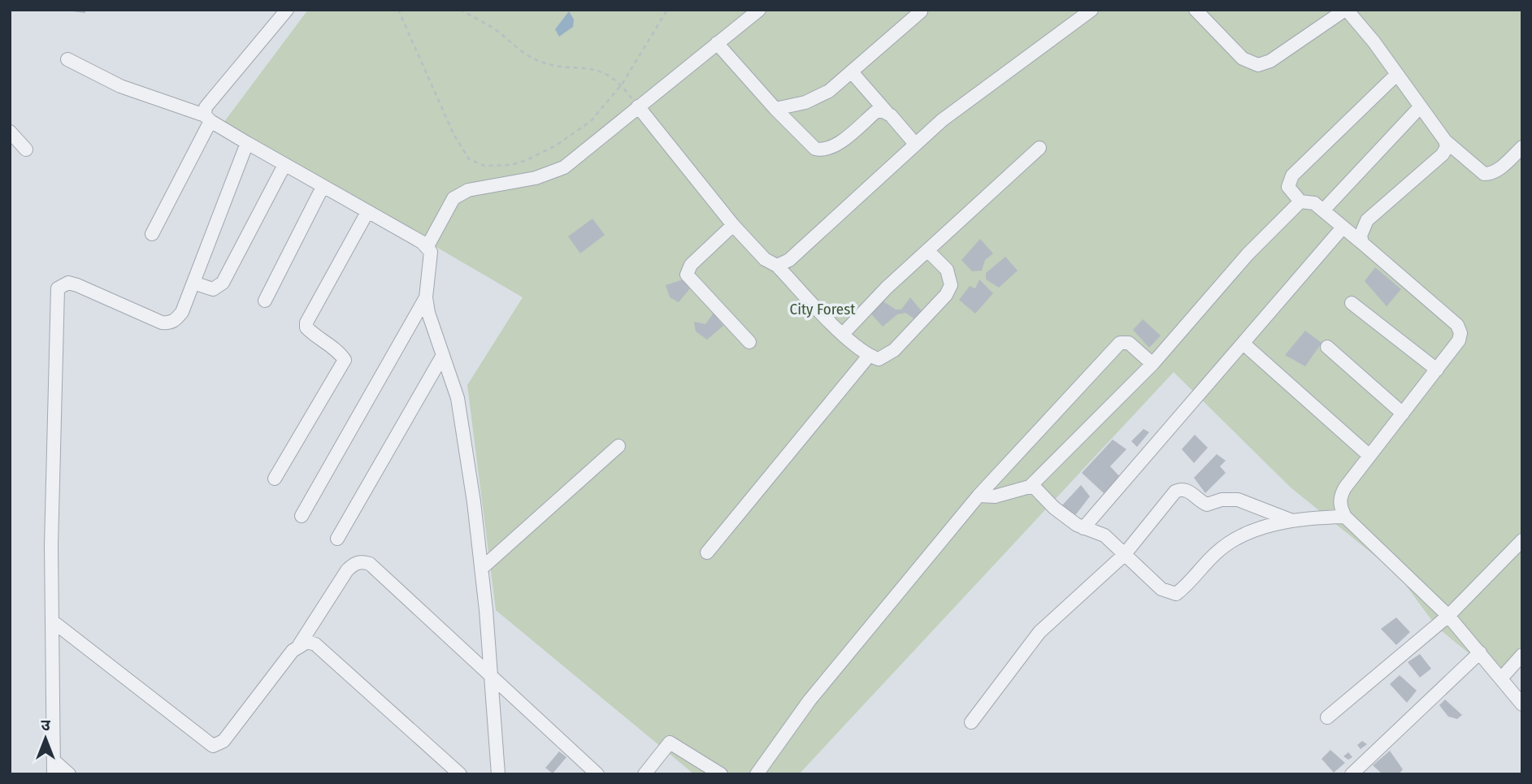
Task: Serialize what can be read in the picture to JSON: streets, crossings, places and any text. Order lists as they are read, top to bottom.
{
  "parks": ["City Forest"],
  "north": "top"
}
